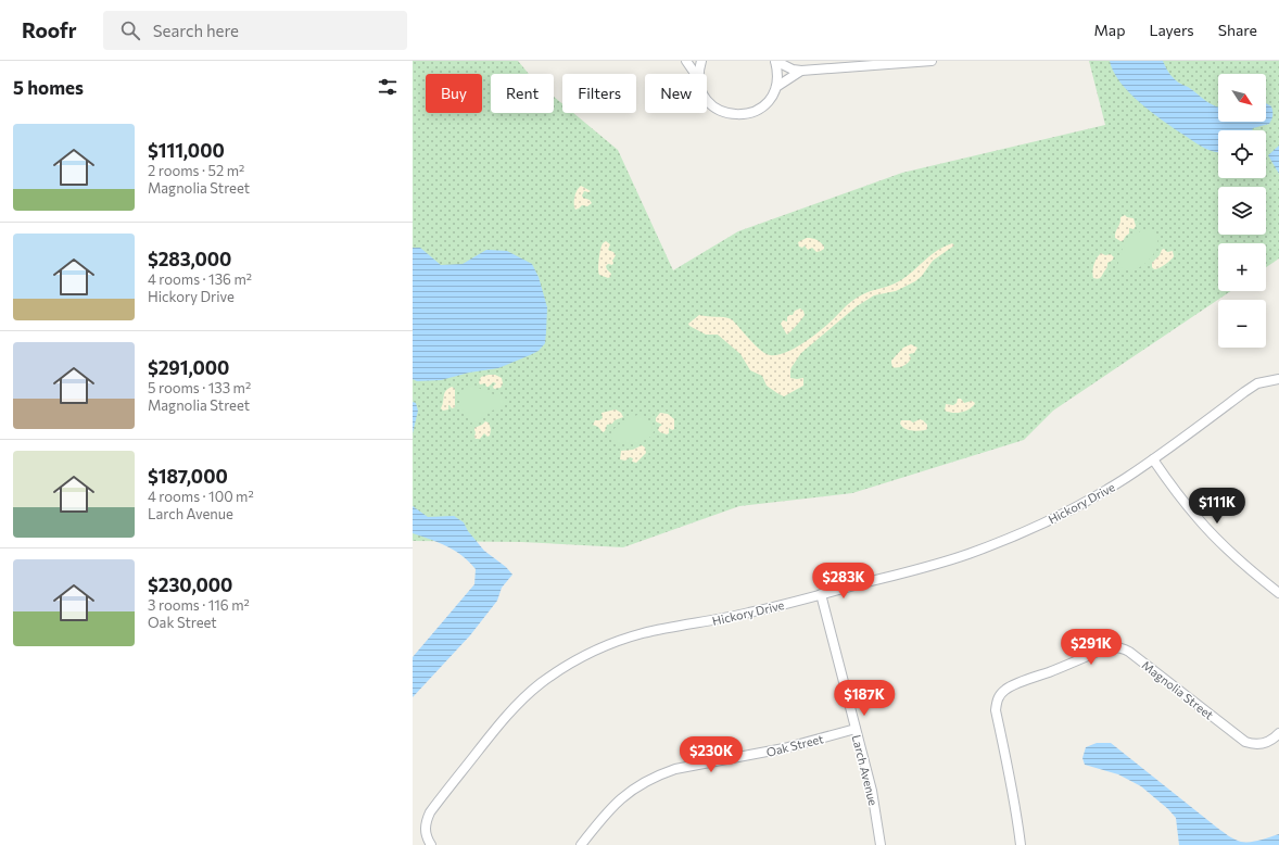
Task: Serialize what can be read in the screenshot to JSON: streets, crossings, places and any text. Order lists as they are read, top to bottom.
{
  "streets": {
    "street": [
      "Hickory Drive",
      "Magnolia Street",
      "Oak Street",
      "Larch Avenue"
    ]
  },
  "crossings": [
    ["Hickory Drive", "Larch Avenue"],
    ["Oak Street", "Larch Avenue"]
  ],
  "north": "bottom right",
  "page": {
    "header": "Roofr",
    "search": "Search here",
    "nav": ["Map", "Layers", "Share"],
    "heading": "5 homes",
    "map_buttons": ["+", "−"],
    "chip": [
      "Buy",
      "Rent",
      "Filters",
      "New"
    ],
    "list": [
      {
        "name": "$111,000",
        "note": "2 rooms · 52 m² · Magnolia Street"
      },
      {
        "name": "$283,000",
        "note": "4 rooms · 136 m² · Hickory Drive"
      },
      {
        "name": "$291,000",
        "note": "5 rooms · 133 m² · Magnolia Street"
      },
      {
        "name": "$187,000",
        "note": "4 rooms · 100 m² · Larch Avenue"
      },
      {
        "name": "$230,000",
        "note": "3 rooms · 116 m² · Oak Street"
      }
    ],
    "price": [
      "$111K",
      "$283K",
      "$291K",
      "$187K",
      "$230K"
    ]
  }
}
